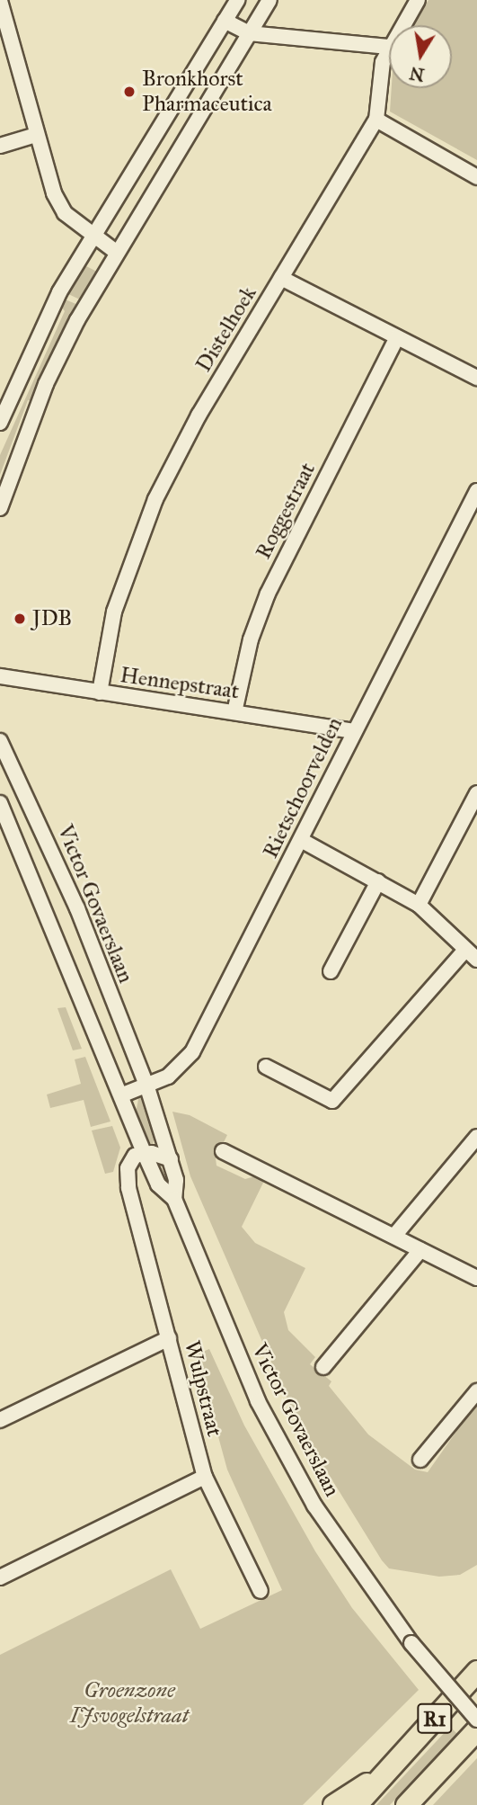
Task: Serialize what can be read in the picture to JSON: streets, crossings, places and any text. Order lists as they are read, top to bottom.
{
  "streets": {
    "highway": ["R1"],
    "street": [
      "Distelhoek",
      "Roggestraat",
      "Hennepstraat",
      "Rietschoorvelden",
      "Victor Govaerslaan",
      "Wulpstraat"
    ]
  },
  "crossings": [
    ["Distelhoek", "Hennepstraat"],
    ["Roggestraat", "Hennepstraat"],
    ["Hennepstraat", "Rietschoorvelden"],
    ["Rietschoorvelden", "Victor Govaerslaan"],
    ["Victor Govaerslaan", "Wulpstraat"]
  ],
  "parks": ["Groenzone IJsvogelstraat"],
  "places": ["Bronkhorst Pharmaceutica", "JDB"],
  "north": "bottom"
}
